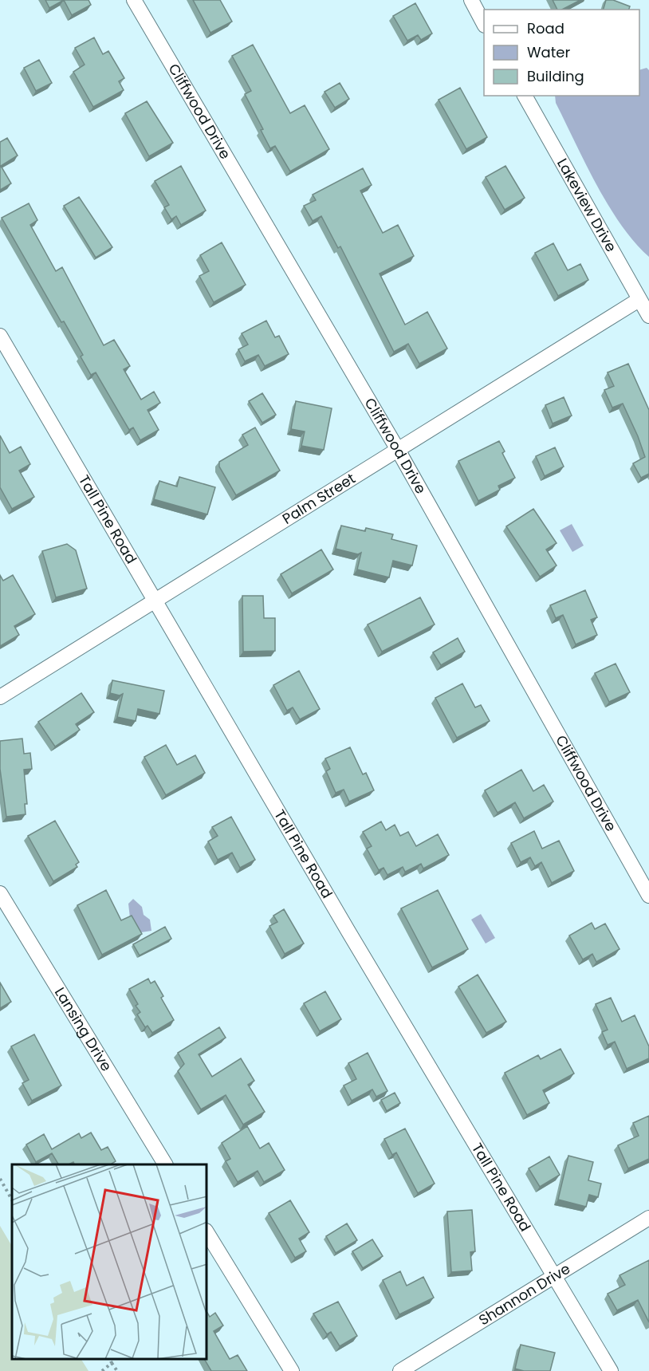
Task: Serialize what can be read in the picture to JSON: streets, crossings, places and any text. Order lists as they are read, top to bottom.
{
  "streets": {
    "street": [
      "Cliffwood Drive",
      "Lakeview Drive",
      "Palm Street",
      "Tall Pine Road",
      "Lansing Drive",
      "Shannon Drive"
    ]
  },
  "crossings": [
    ["Cliffwood Drive", "Palm Street"],
    ["Lakeview Drive", "Palm Street"],
    ["Palm Street", "Tall Pine Road"],
    ["Tall Pine Road", "Shannon Drive"]
  ],
  "legend": ["Road", "Water", "Building"]
}
